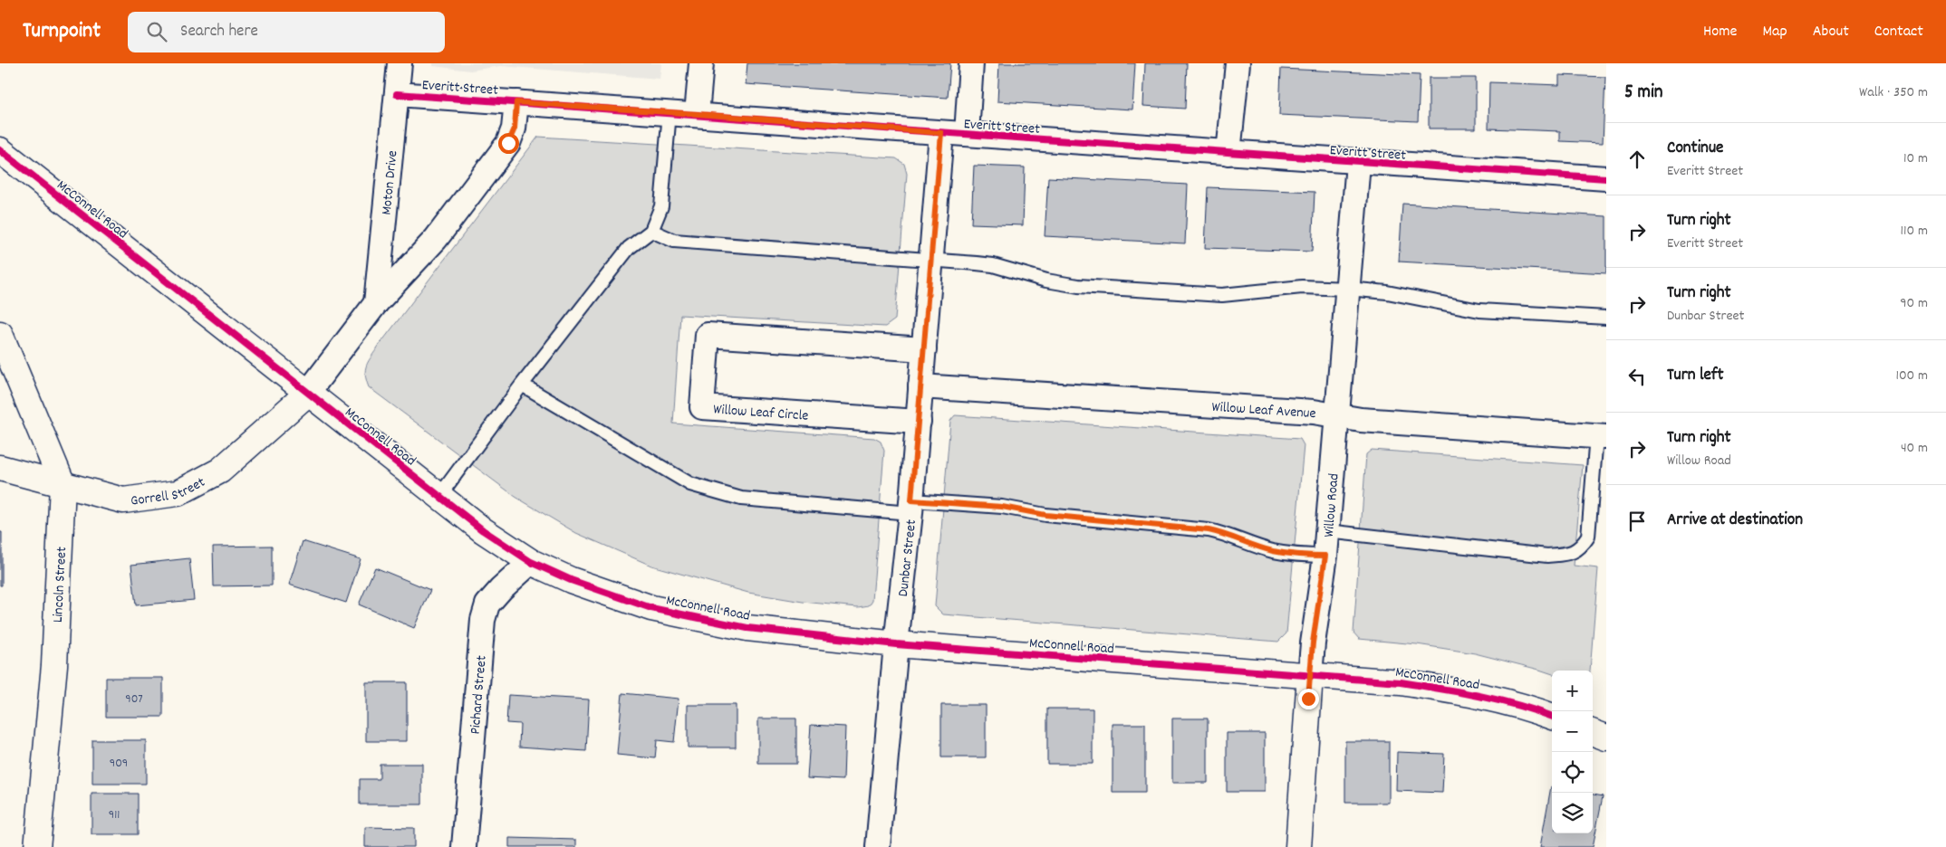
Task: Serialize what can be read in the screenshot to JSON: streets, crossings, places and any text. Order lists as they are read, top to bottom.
{
  "streets": {
    "street": [
      "Everitt Street",
      "Moton Drive",
      "McConnell Road",
      "Willow Leaf Avenue",
      "Willow Leaf Circle",
      "Gorrell Street",
      "Willow Road",
      "Dunbar Street",
      "Lincoln Street",
      "Pichard Street"
    ]
  },
  "crossings": [
    ["Everitt Street", "Moton Drive"],
    ["Everitt Street", "McConnell Road"],
    ["Everitt Street", "Gorrell Street"],
    ["Everitt Street", "Willow Road"],
    ["Everitt Street", "Dunbar Street"],
    ["McConnell Road", "Gorrell Street"],
    ["McConnell Road", "Willow Road"],
    ["McConnell Road", "Dunbar Street"],
    ["McConnell Road", "Pichard Street"],
    ["Willow Leaf Avenue", "Willow Road"],
    ["Willow Leaf Avenue", "Dunbar Street"],
    ["Willow Leaf Circle", "Dunbar Street"],
    ["Gorrell Street", "Lincoln Street"]
  ],
  "house_numbers": ["907", "909", "911"],
  "page": {
    "header": "Turnpoint",
    "search": "Search here",
    "nav": [
      "Home",
      "Map",
      "About",
      "Contact"
    ],
    "heading": ["5 min", "Walk · 350 m"],
    "list": [
      ["Continue", "Everitt Street", "10 m"],
      ["Turn right", "Everitt Street", "110 m"],
      ["Turn right", "Dunbar Street", "90 m"],
      ["Turn left", "100 m"],
      ["Turn right", "Willow Road", "40 m"],
      "Arrive at destination"
    ],
    "map_buttons": ["+", "−"]
  }
}
